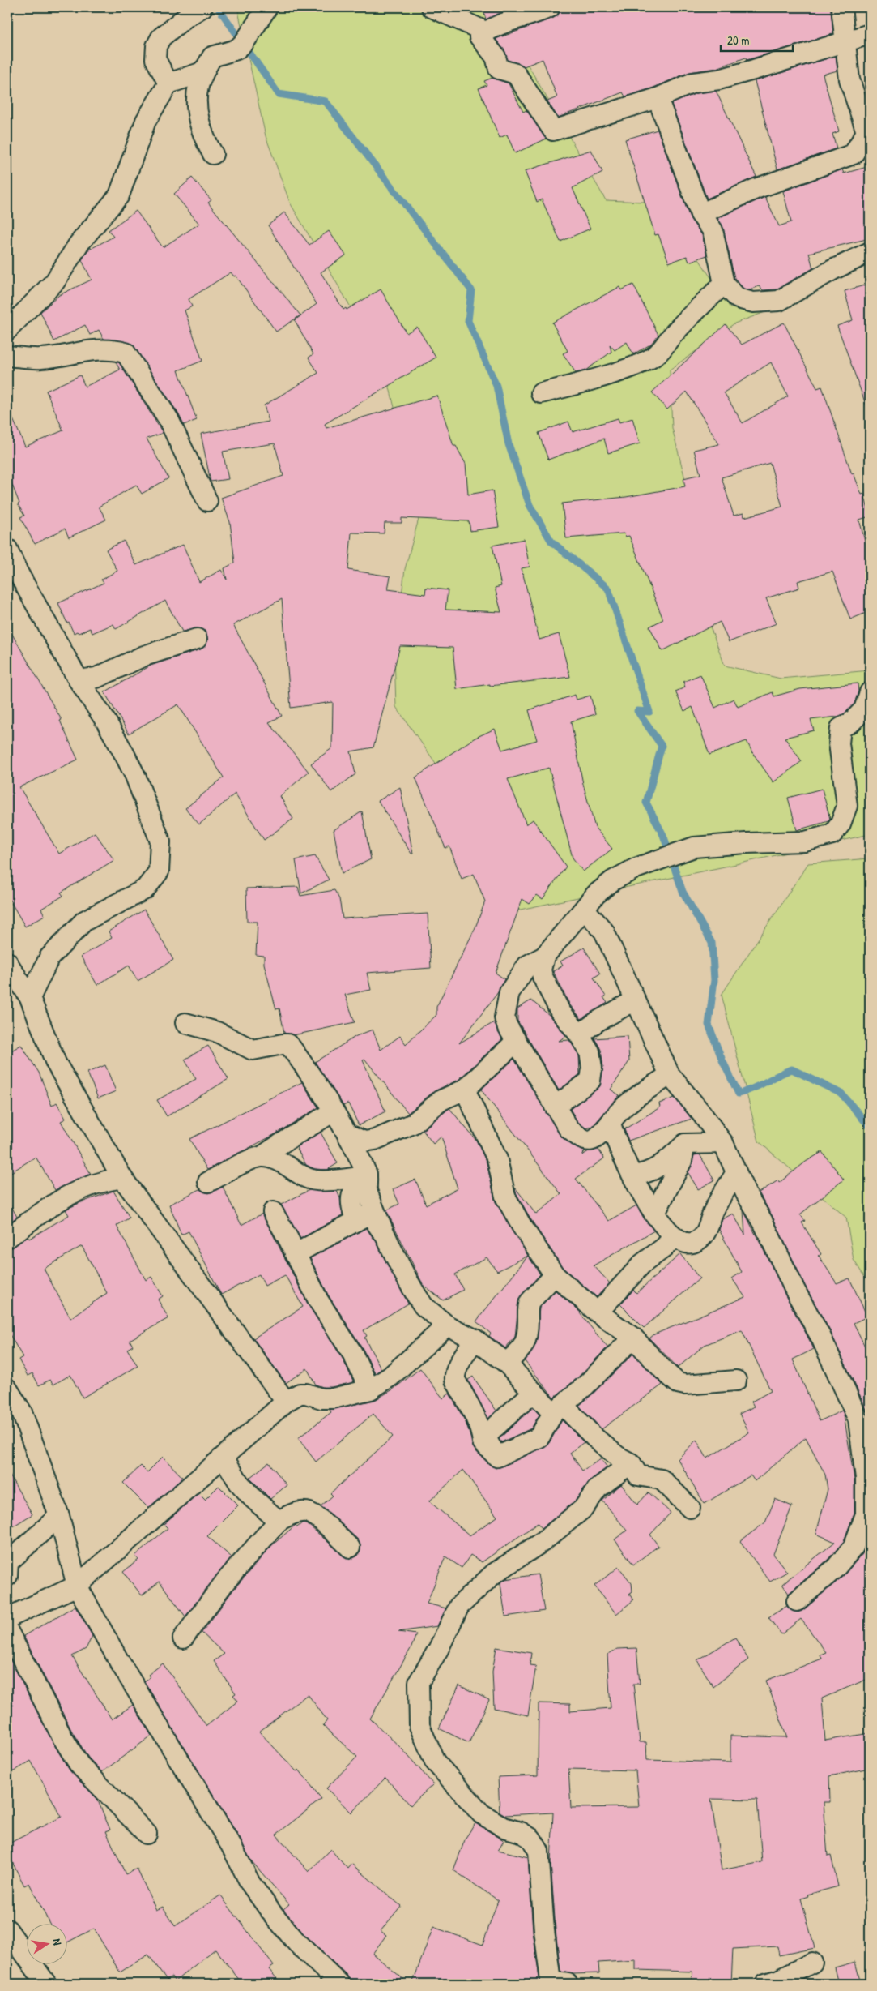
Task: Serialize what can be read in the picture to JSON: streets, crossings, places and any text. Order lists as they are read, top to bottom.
{
  "scale_bar": "20 m",
  "north": "right"
}
